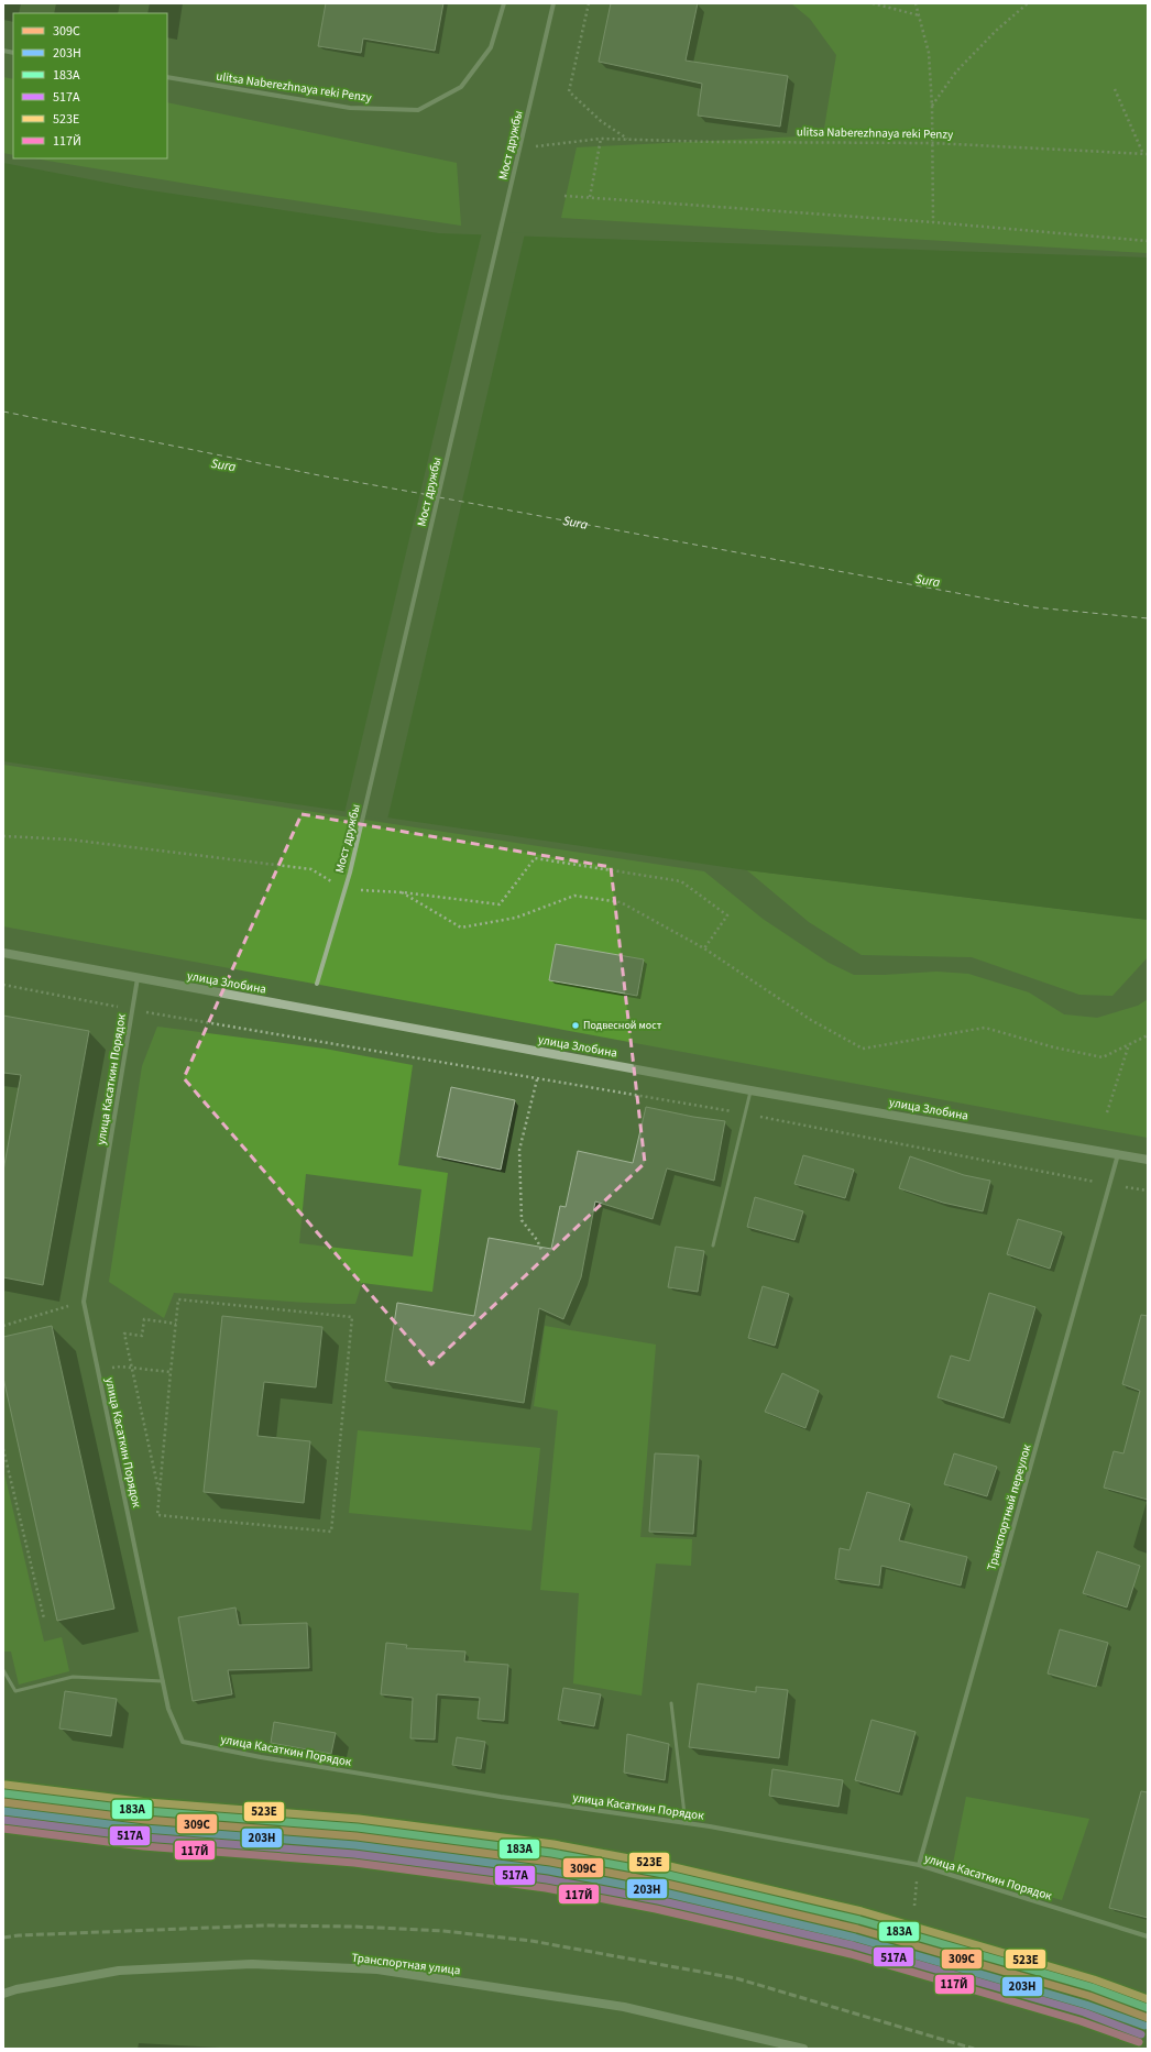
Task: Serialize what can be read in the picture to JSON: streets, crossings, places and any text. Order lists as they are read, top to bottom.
{
  "streets": {
    "main road": ["улица Злобина", "Транспортная улица"],
    "street": [
      "ulitsa Naberezhnaya reki Penzy",
      "Мост дружбы",
      "улица Касаткин Порядок",
      "Транспортный переулок"
    ]
  },
  "crossings": [
    ["ulitsa Naberezhnaya reki Penzy", "Мост дружбы"],
    ["улица Злобина", "улица Касаткин Порядок"],
    ["улица Злобина", "Транспортный переулок"],
    ["улица Касаткин Порядок", "Транспортный переулок"]
  ],
  "water": ["Sura"],
  "places": ["Подвесной мост"],
  "lines": [
    "transit line 523Е",
    "transit line 183А",
    "transit line 309С",
    "transit line 203Н",
    "transit line 517А",
    "transit line 117Й"
  ],
  "legend": [
    "309С",
    "203Н",
    "183А",
    "517А",
    "523Е",
    "117Й"
  ]
}
